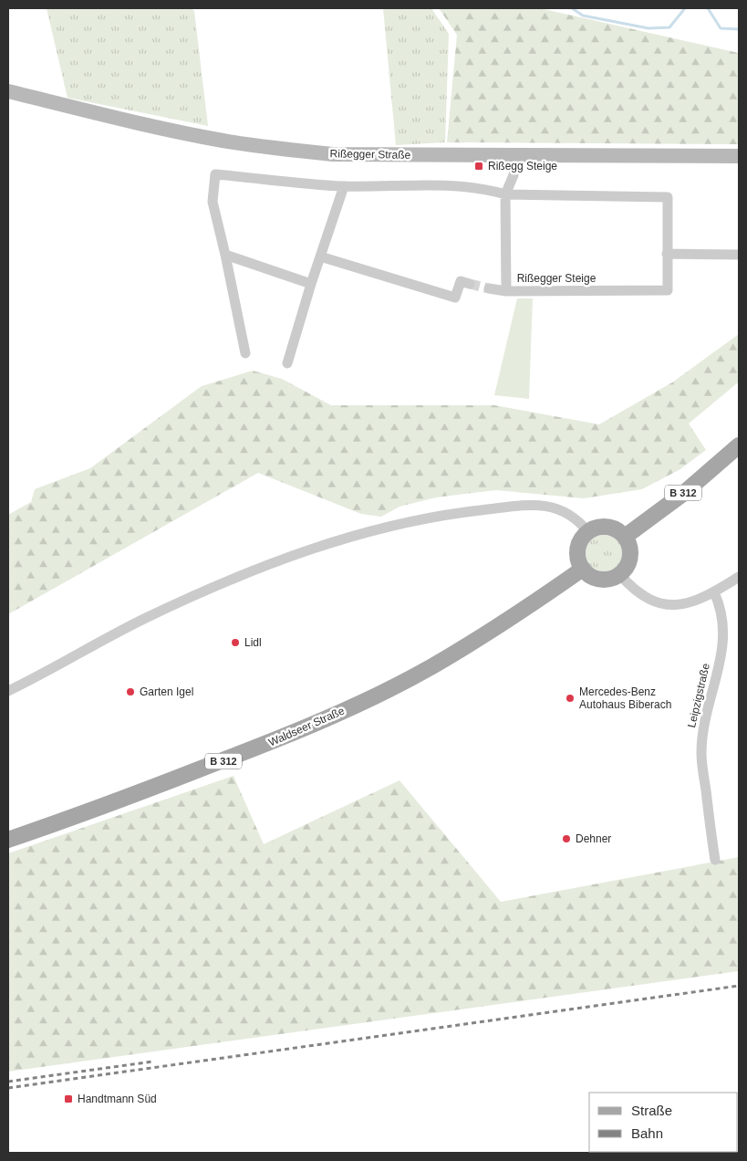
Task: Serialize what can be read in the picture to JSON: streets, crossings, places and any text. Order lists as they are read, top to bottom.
{
  "streets": {
    "main road": ["B 312", "Waldseer Straße"],
    "street": ["Rißegger Straße", "Rißegger Steige", "Leipzigstraße"]
  },
  "crossings": [
    ["Rißegger Straße", "Rißegger Steige"],
    ["B 312", "Waldseer Straße"]
  ],
  "places": {
    "transit": ["Rißegg Steige", "Handtmann Süd"],
    "other": [
      "Lidl",
      "Garten Igel",
      "Mercedes-Benz Autohaus Biberach",
      "Dehner"
    ]
  },
  "legend": ["Straße", "Bahn"]
}
